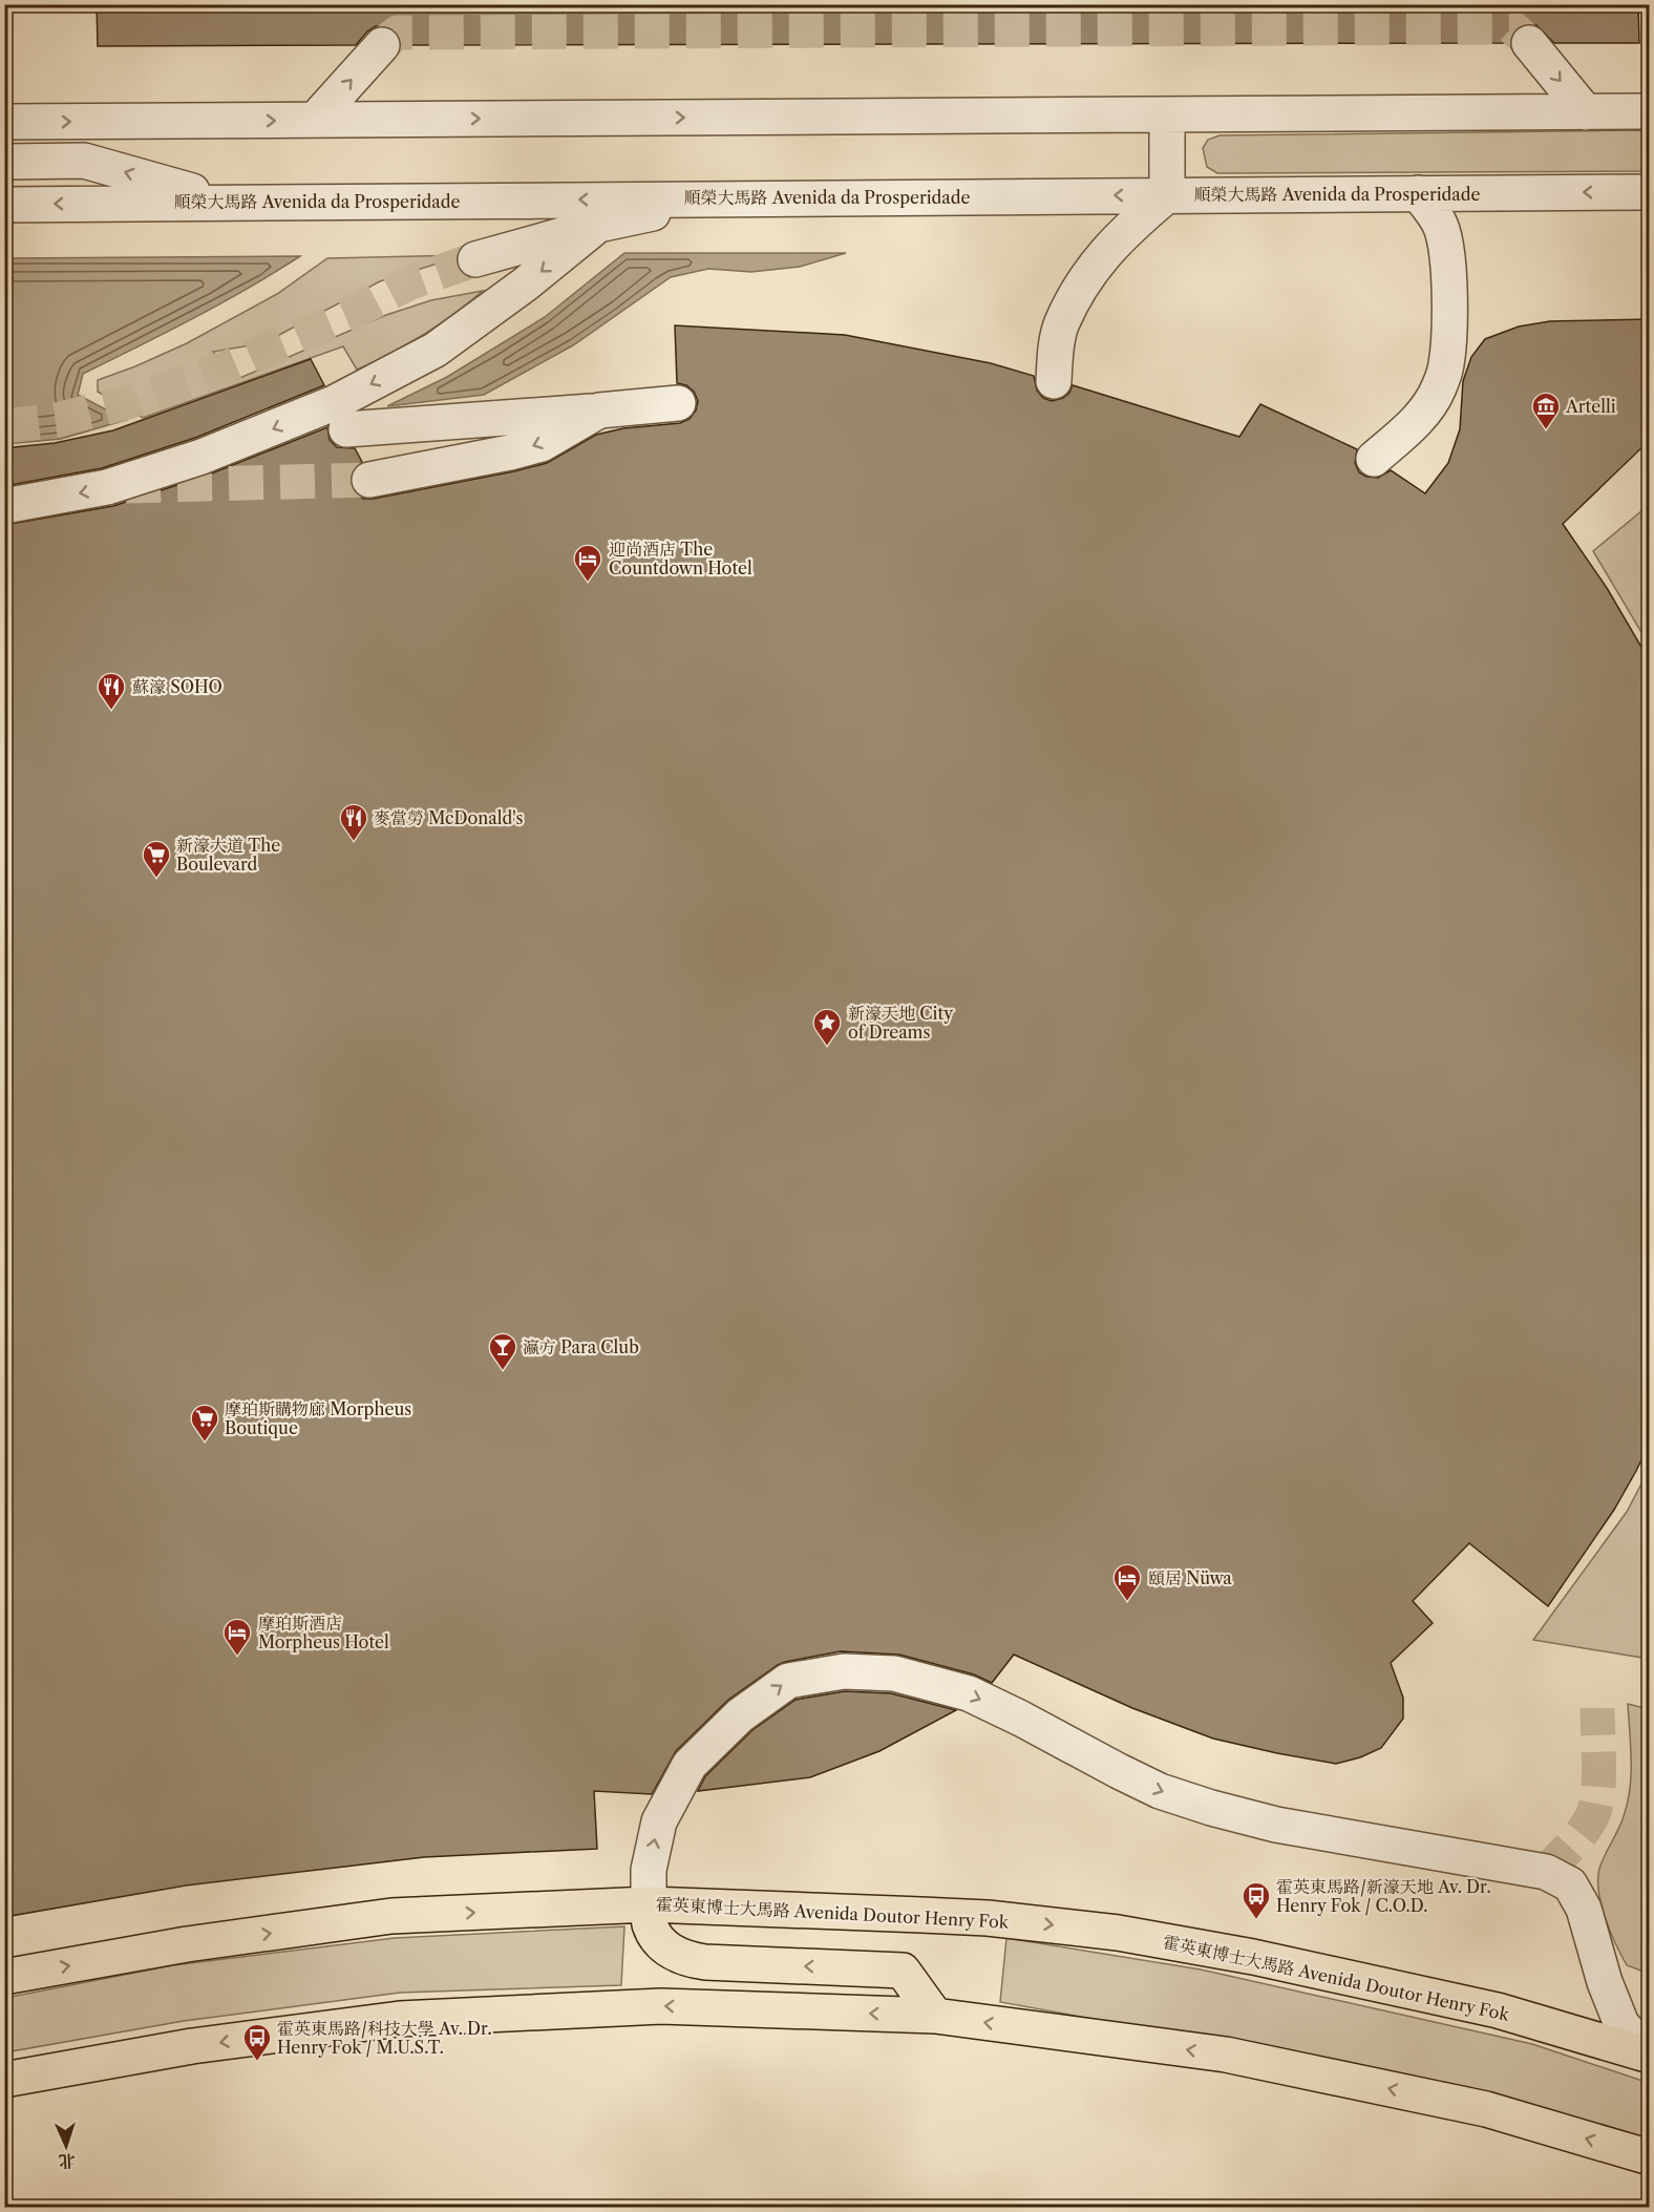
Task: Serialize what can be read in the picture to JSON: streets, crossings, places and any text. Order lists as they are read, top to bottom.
{
  "streets": {
    "main road": ["霍英東博士大馬路 Avenida Doutor Henry Fok"],
    "street": ["順榮大馬路 Avenida da Prosperidade"]
  },
  "places": {
    "museum": ["Artelli"],
    "hotel": ["迎尚酒店 The Countdown Hotel", "頤居 Nüwa", "摩珀斯酒店 Morpheus Hotel"],
    "restaurant": ["蘇濠 SOHO", "麥當勞 McDonald's"],
    "supermarket": ["新濠大道 The Boulevard", "摩珀斯購物廊 Morpheus Boutique"],
    "place": ["新濠天地 City of Dreams"],
    "bar": ["瀛方 Para Club"],
    "bus stop": ["霍英東馬路/新濠天地 Av. Dr. Henry Fok / C.O.D.", "霍英東馬路/科技大學 Av. Dr. Henry Fok / M.U.S.T."]
  },
  "north": "bottom"
}
